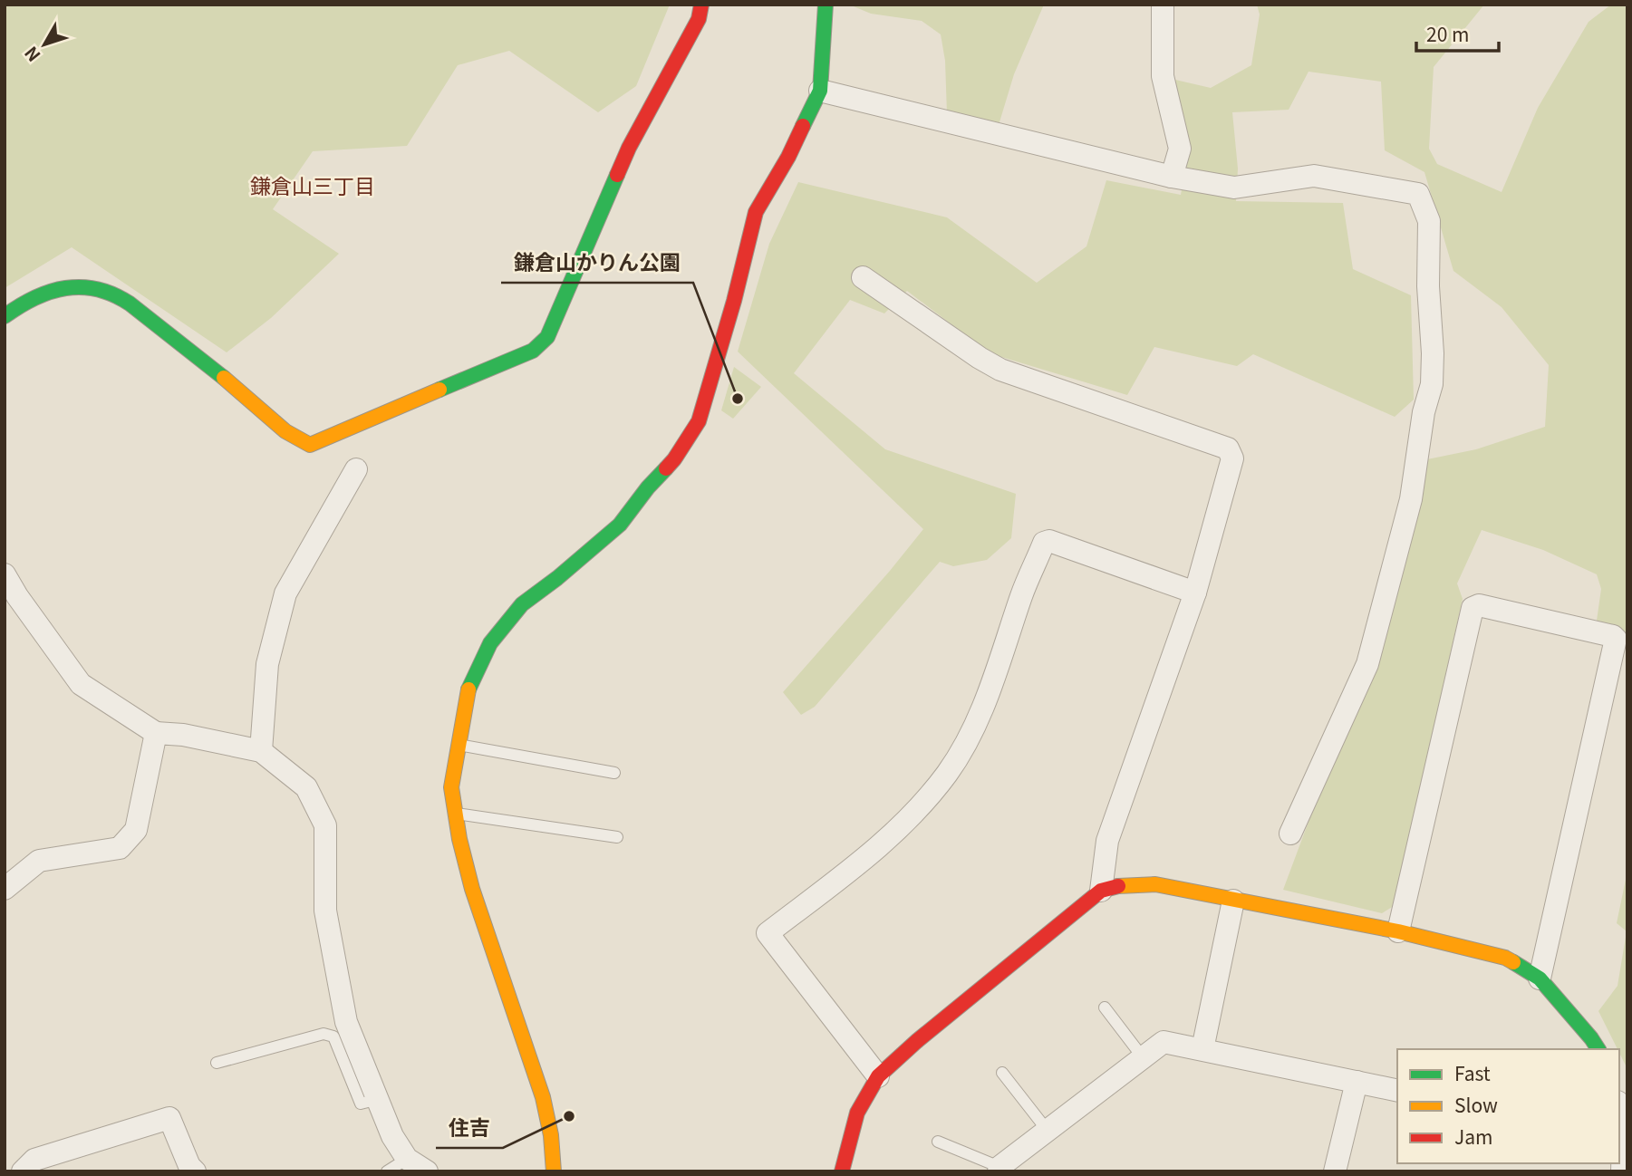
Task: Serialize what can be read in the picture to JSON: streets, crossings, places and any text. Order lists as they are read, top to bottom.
{
  "districts": ["鎌倉山三丁目"],
  "places": ["鎌倉山かりん公園", "住吉"],
  "legend": ["Fast", "Slow", "Jam"],
  "scale_bar": "20 m",
  "north": "bottom left"
}
